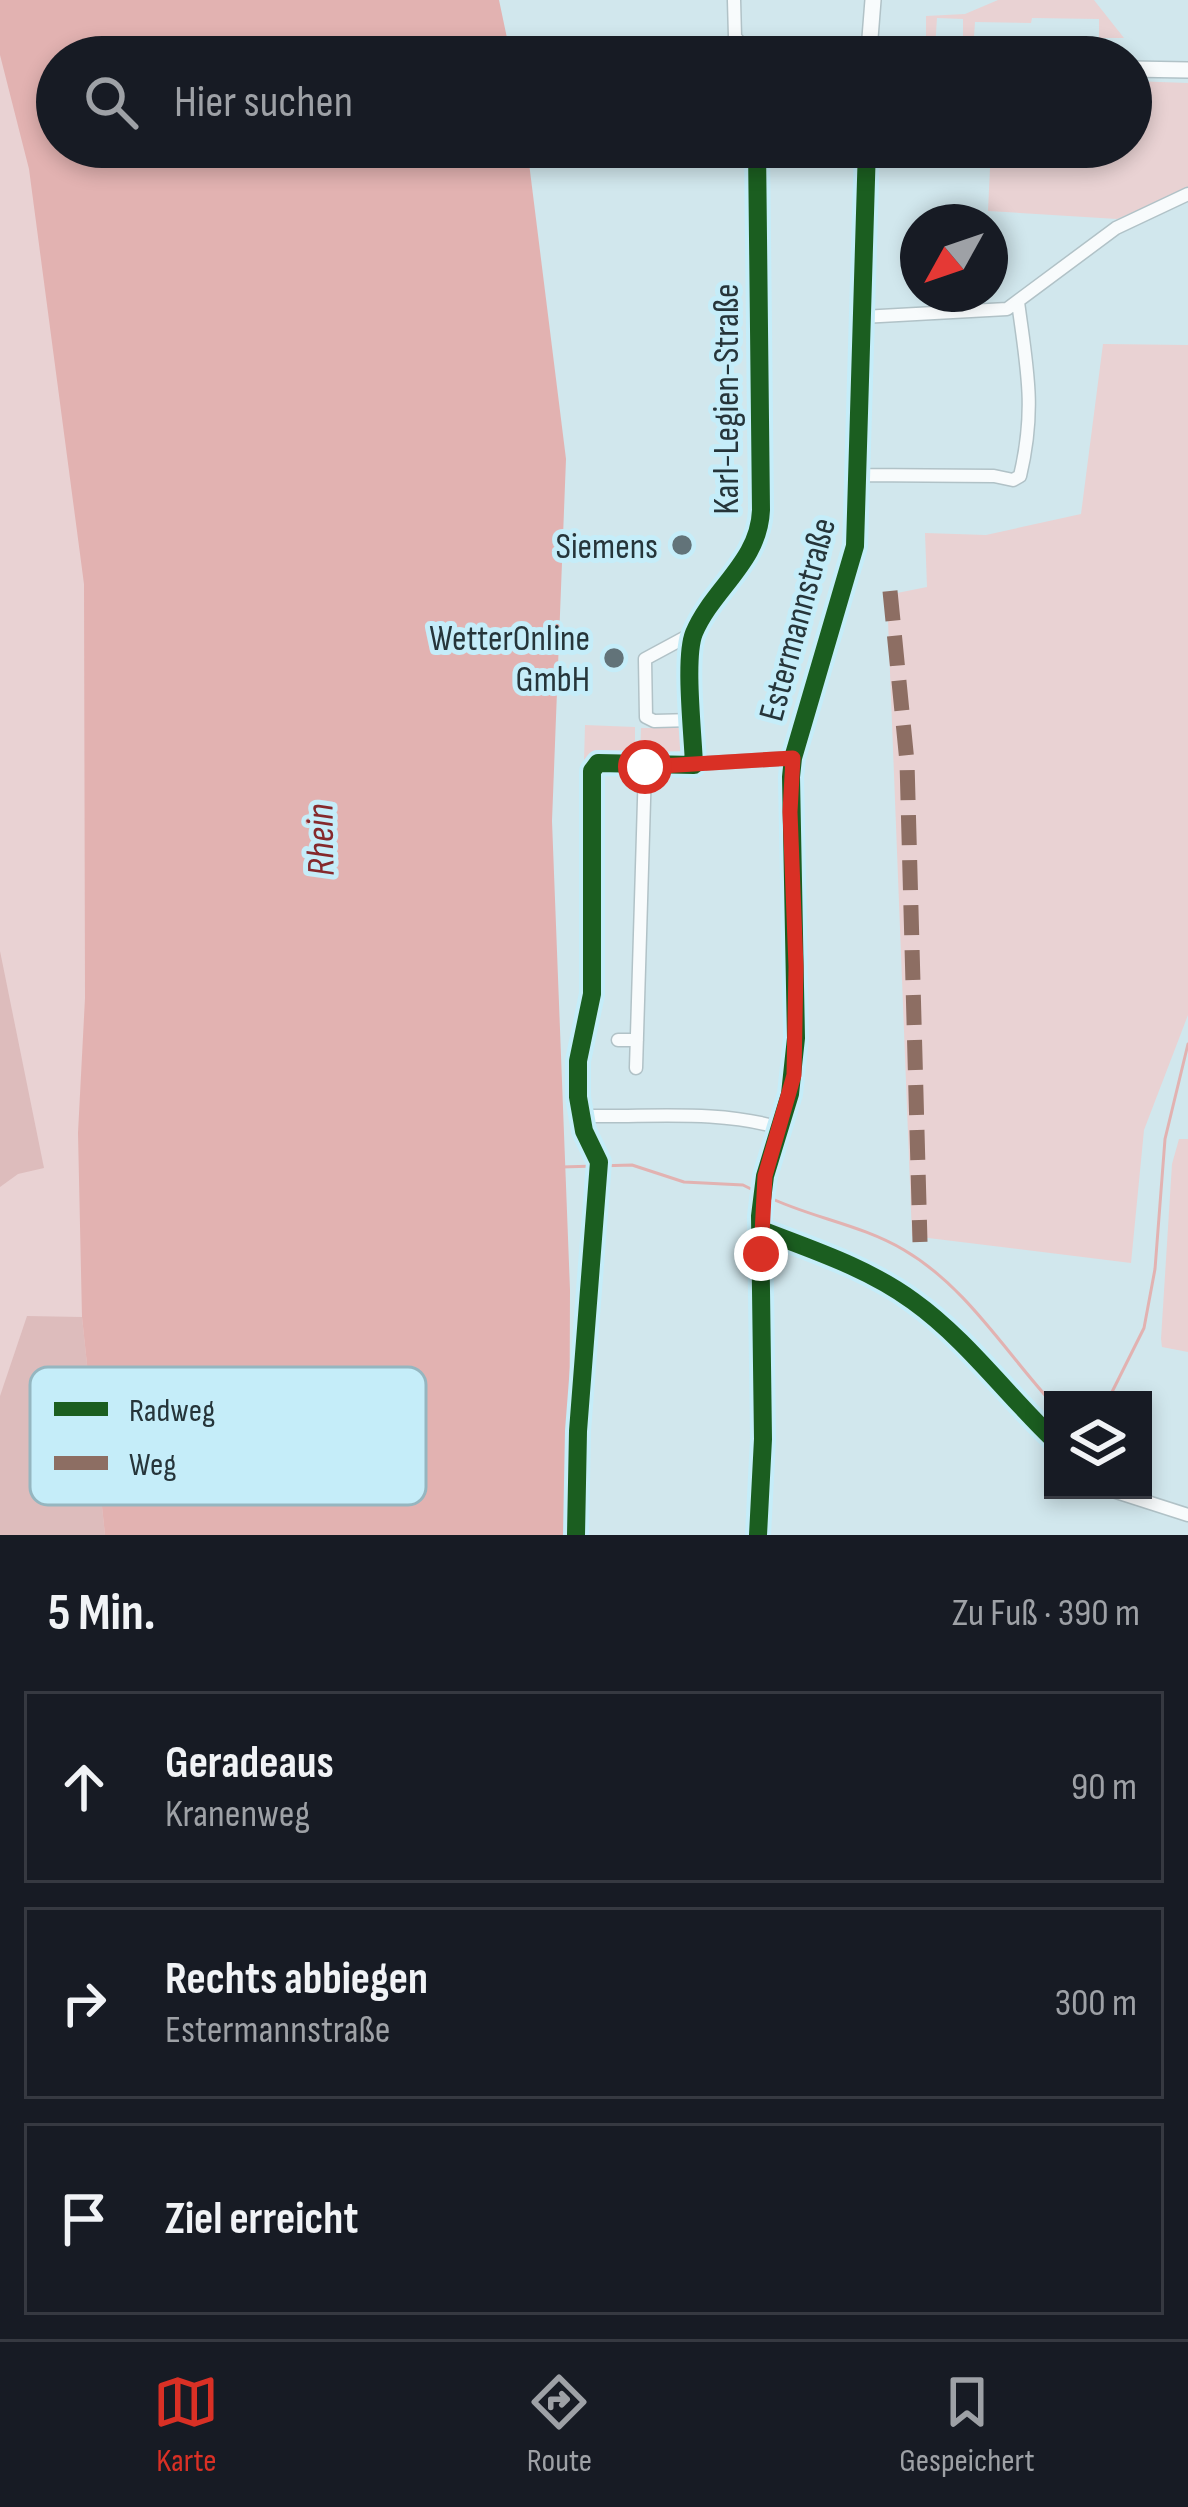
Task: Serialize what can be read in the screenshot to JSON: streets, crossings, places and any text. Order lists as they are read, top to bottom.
{
  "streets": {
    "street": ["Karl-Legien-Straße", "Estermannstraße"]
  },
  "water": ["Rhein"],
  "places": ["Siemens", "WetterOnline GmbH"],
  "legend": ["Radweg", "Weg"],
  "north": "bottom left",
  "page": {
    "search": "Hier suchen",
    "heading": ["5 Min.", "Zu Fuß · 390 m"],
    "list": [
      ["Geradeaus", "Kranenweg", "90 m"],
      ["Rechts abbiegen", "Estermannstraße", "300 m"],
      "Ziel erreicht"
    ],
    "nav": ["Karte", "Route", "Gespeichert"]
  }
}
